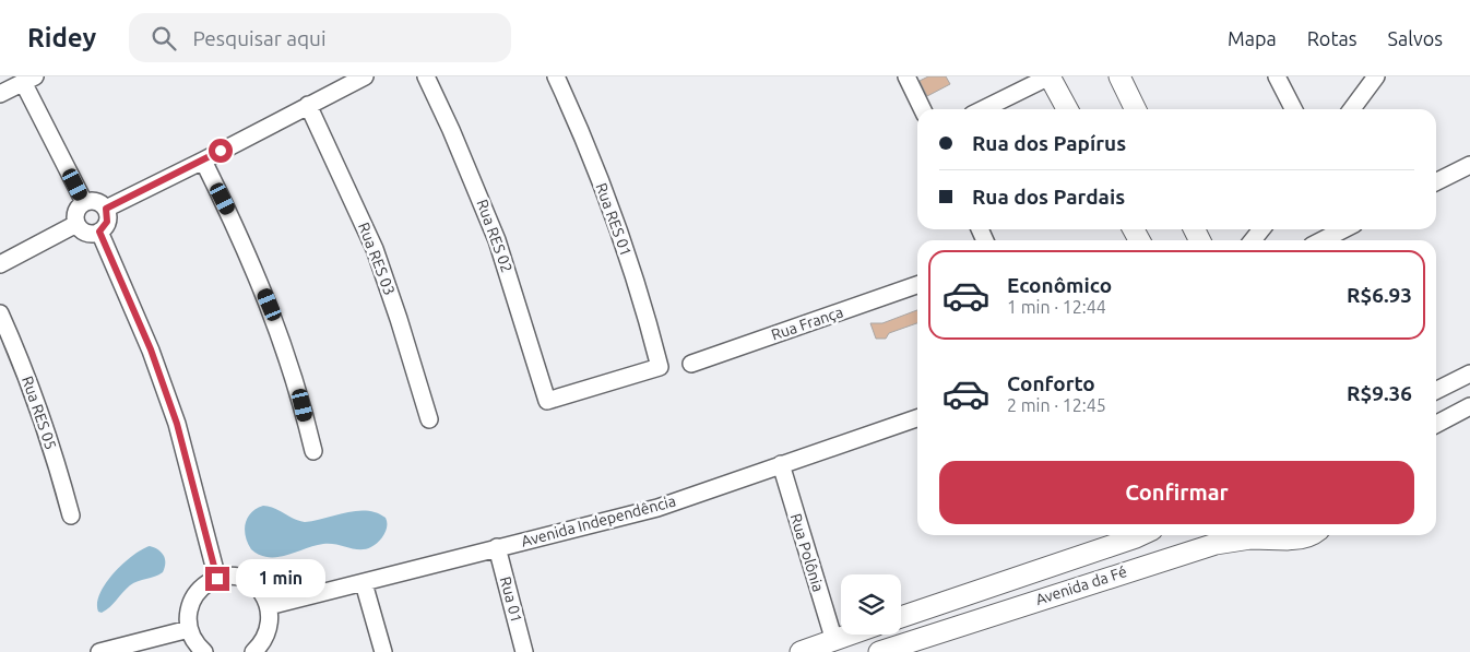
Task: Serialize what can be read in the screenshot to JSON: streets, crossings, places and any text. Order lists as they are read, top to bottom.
{
  "streets": {
    "main road": ["Avenida da Fé"],
    "street": [
      "Rua RES 01",
      "Rua RES 02",
      "Rua RES 03",
      "Rua França",
      "Rua RES 05",
      "Avenida Independência",
      "Rua Polônia",
      "Rua 01"
    ]
  },
  "crossings": [
    ["Rua RES 01", "Rua RES 02"],
    ["Avenida Independência", "Rua Polônia"],
    ["Avenida Independência", "Rua 01"]
  ],
  "page": {
    "header": "Ridey",
    "search": "Pesquisar aqui",
    "nav": ["Mapa", "Rotas", "Salvos"],
    "banner": ["Rua dos Papírus", "Rua dos Pardais"],
    "list": [
      {
        "name": "Econômico",
        "note": "1 min · 12:44",
        "value": "R$6.93"
      },
      {
        "name": "Conforto",
        "note": "2 min · 12:45",
        "value": "R$9.36"
      }
    ],
    "buttons": "Confirmar",
    "bubble": "1 min"
  }
}
